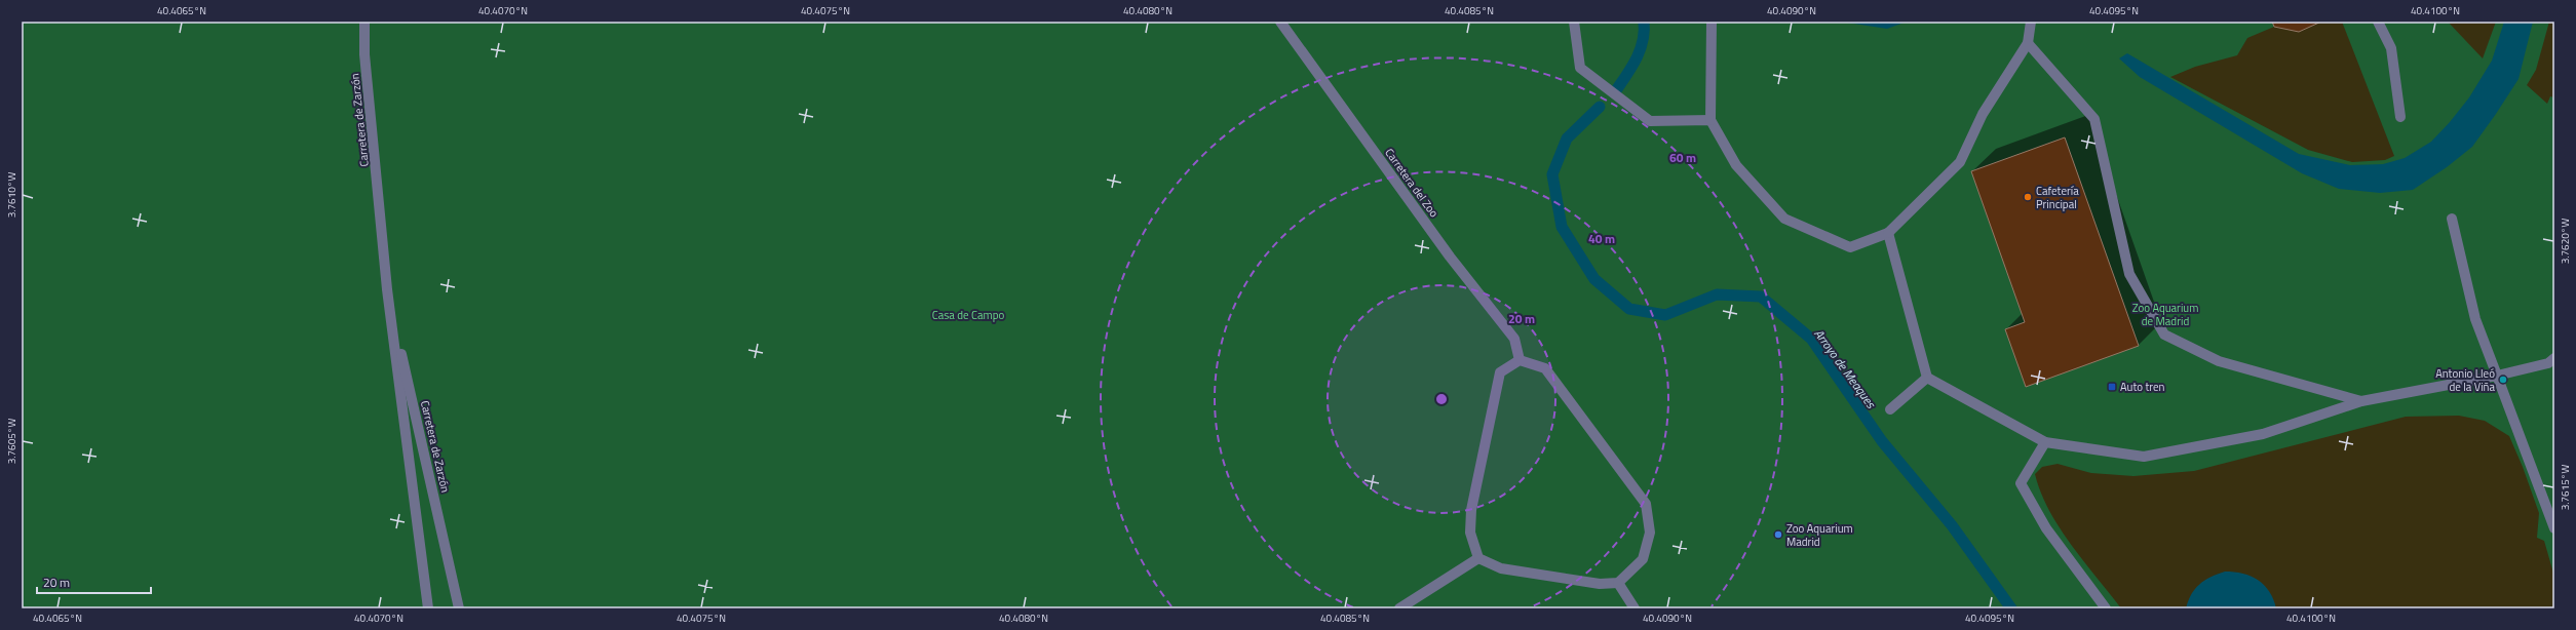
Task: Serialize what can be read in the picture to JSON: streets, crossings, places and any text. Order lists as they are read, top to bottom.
{
  "streets": {
    "street": ["Carretera de Zarzón", "Carretera del Zoo"]
  },
  "water": ["Arroyo de Meaques"],
  "parks": ["Zoo Aquarium de Madrid", "Casa de Campo"],
  "places": {
    "other": ["Cafetería Principal", "Antonio Lleó de la Viña", "Zoo Aquarium Madrid"],
    "transit": ["Auto tren"]
  },
  "scale_bar": "20 m",
  "coordinates": [
    "40.4065°N",
    "40.4070°N",
    "40.4075°N",
    "40.4080°N",
    "40.4085°N",
    "40.4090°N",
    "40.4095°N",
    "40.4100°N",
    "3.7610°W",
    "3.7620°W",
    "3.7605°W",
    "3.7615°W"
  ],
  "rings": ["60 m", "40 m", "20 m"]
}
